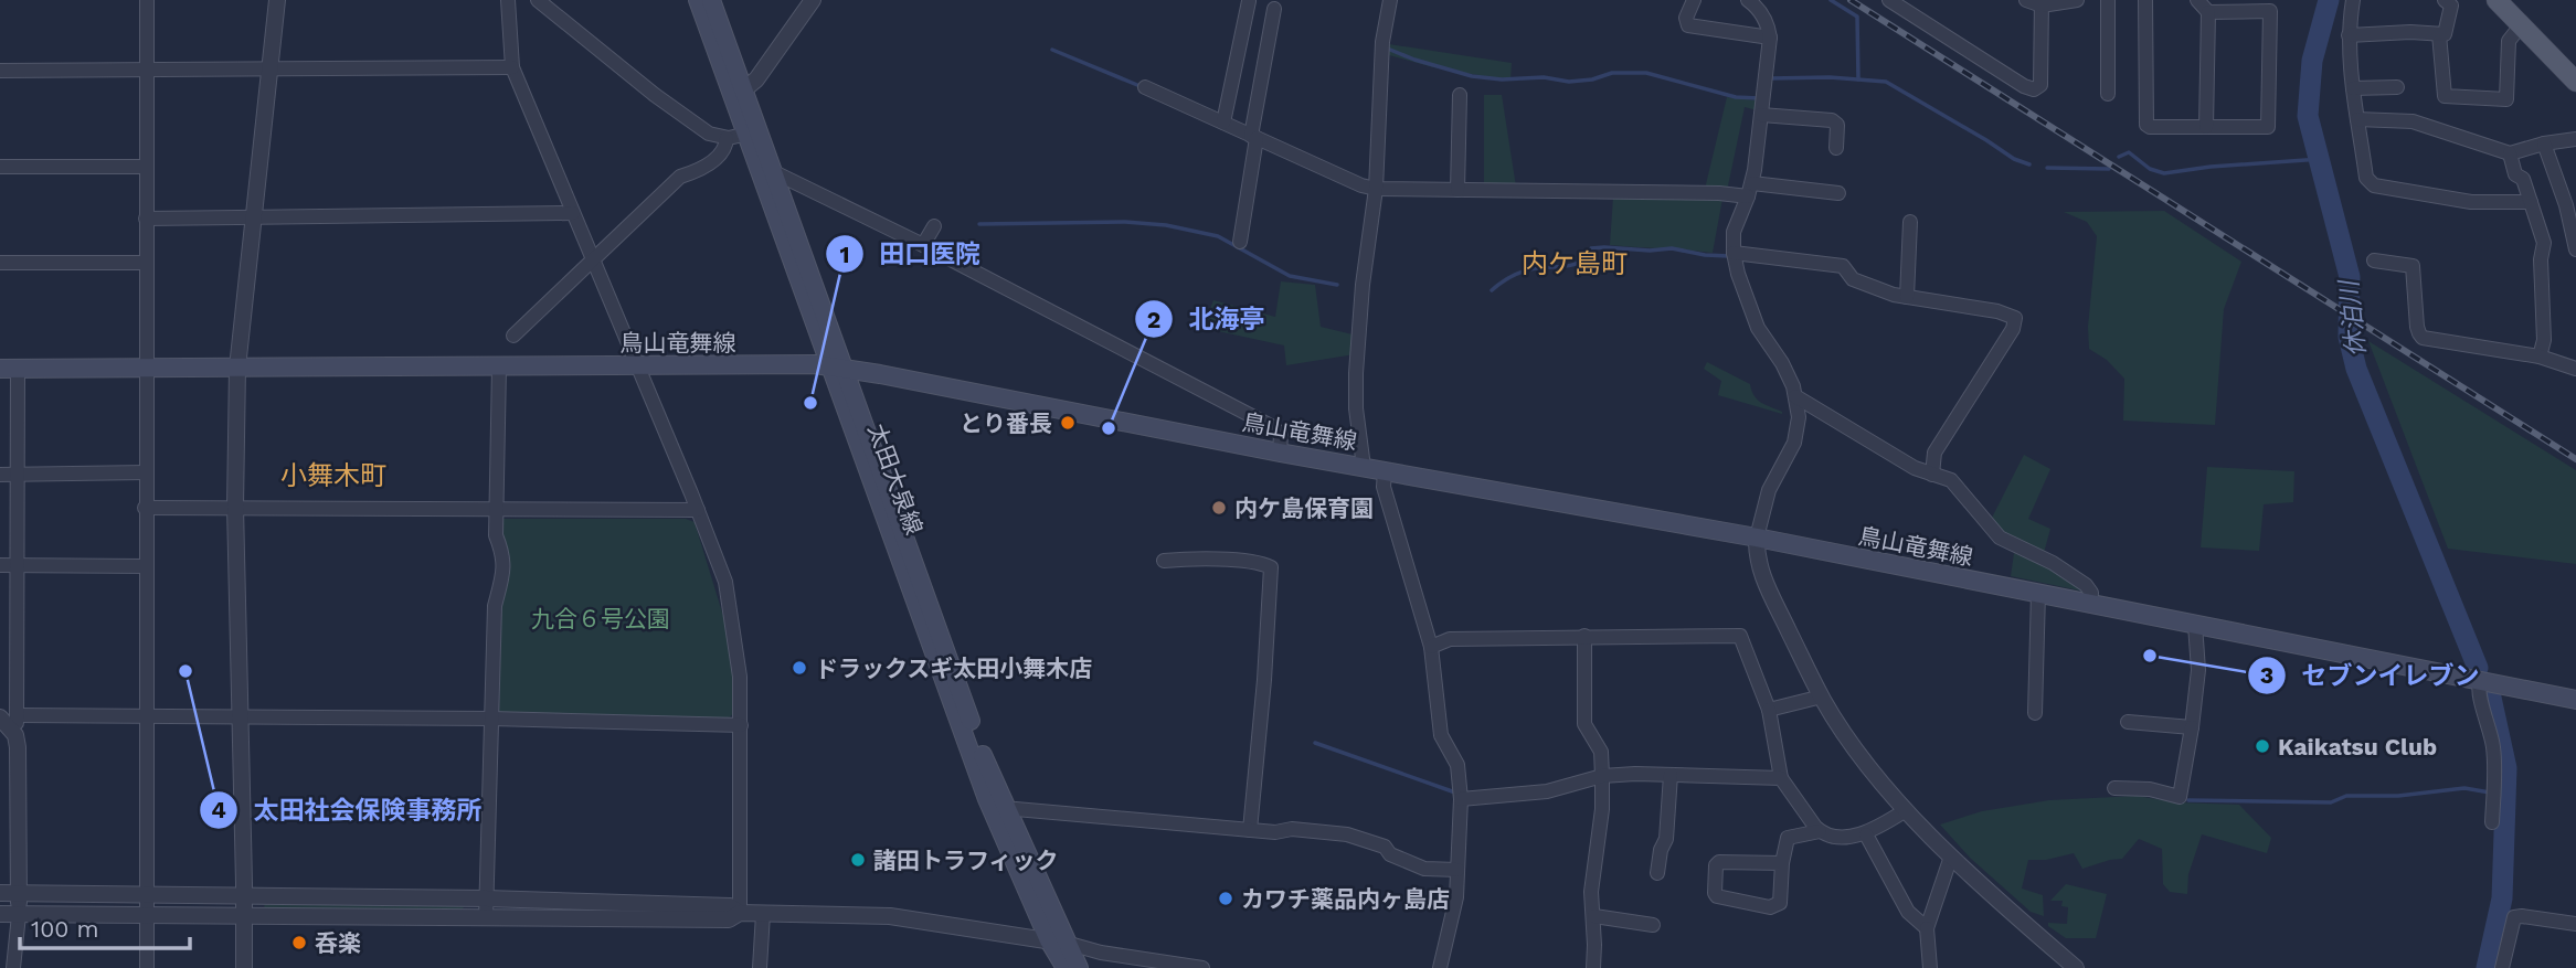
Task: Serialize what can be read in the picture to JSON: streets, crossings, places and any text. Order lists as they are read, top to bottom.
{
  "streets": {
    "main road": ["鳥山竜舞線", "太田大泉線"]
  },
  "crossings": [
    ["鳥山竜舞線", "太田大泉線"]
  ],
  "districts": ["内ケ島町", "小舞木町"],
  "water": ["休泊川"],
  "parks": ["九合６号公園"],
  "places": [
    "田口医院",
    "とり番長",
    "北海亭",
    "内ケ島保育園",
    "セブンイレブン",
    "ドラックスギ太田小舞木店",
    "太田社会保険事務所",
    "Kaikatsu Club",
    "諸田トラフィック",
    "カワチ薬品内ヶ島店",
    "呑楽"
  ],
  "scale_bar": "100 m"
}
